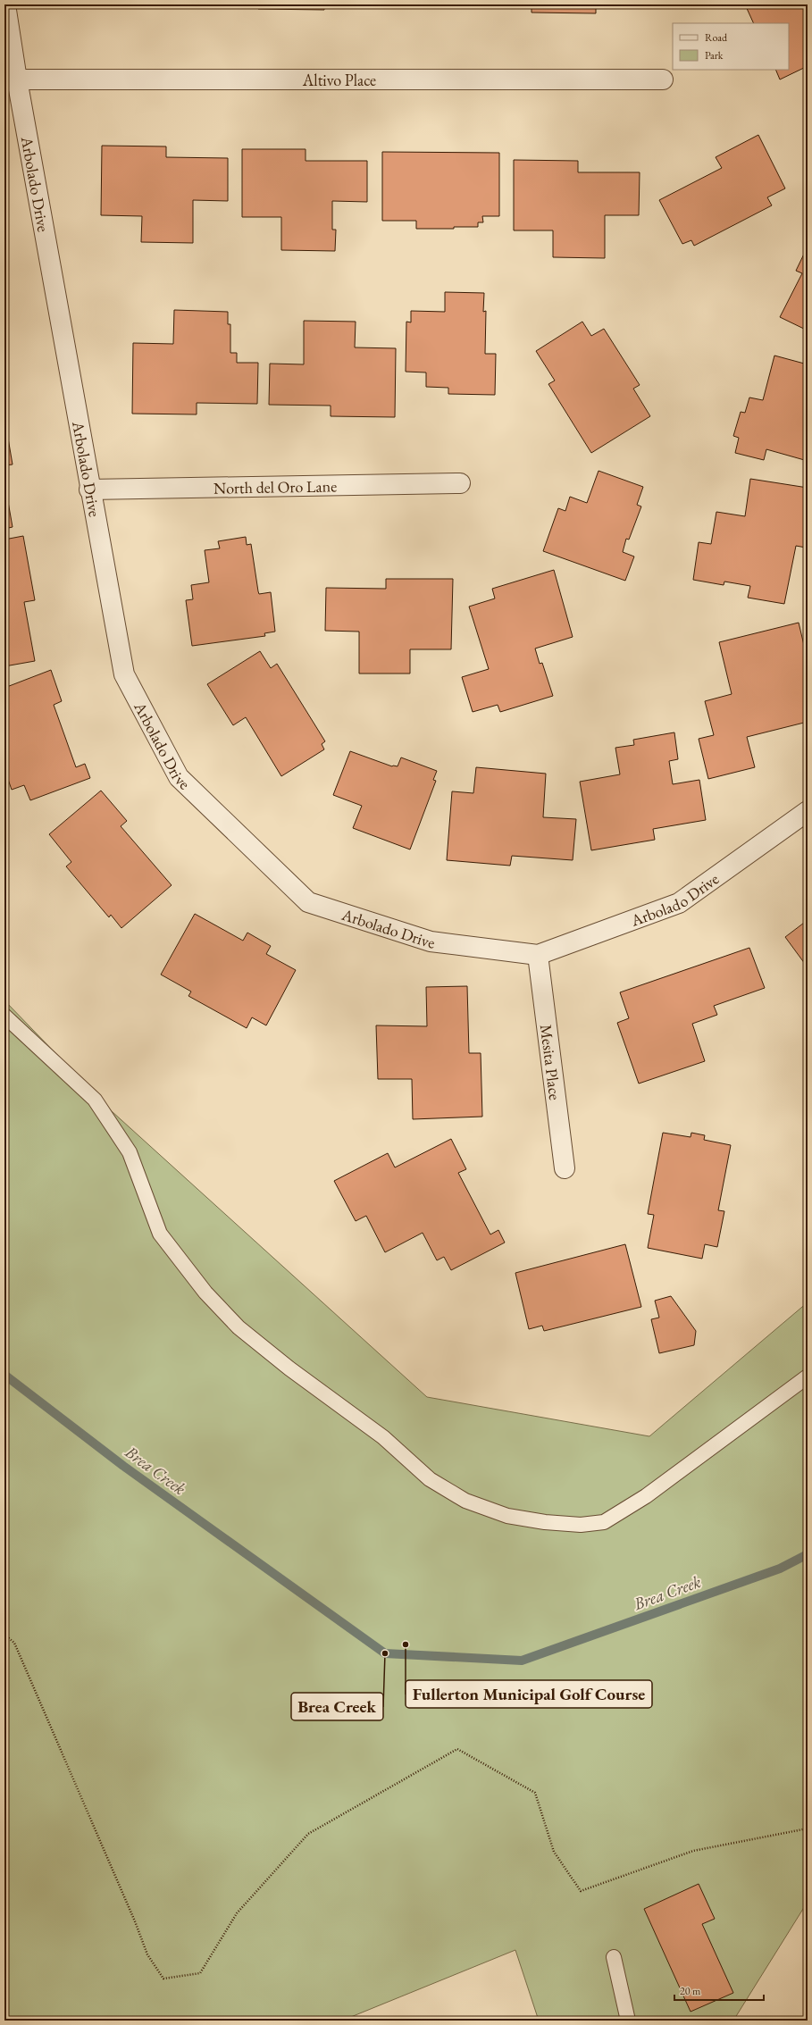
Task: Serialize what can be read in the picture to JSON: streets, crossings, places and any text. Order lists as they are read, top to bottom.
{
  "streets": {
    "street": [
      "Altivo Place",
      "Arbolado Drive",
      "North del Oro Lane",
      "Mesita Place"
    ]
  },
  "crossings": [
    ["Altivo Place", "Arbolado Drive"],
    ["Arbolado Drive", "North del Oro Lane"],
    ["Arbolado Drive", "Mesita Place"]
  ],
  "water": ["Brea Creek"],
  "places": ["Fullerton Municipal Golf Course", "Brea Creek"],
  "legend": ["Road", "Park"],
  "scale_bar": "20 m"
}
